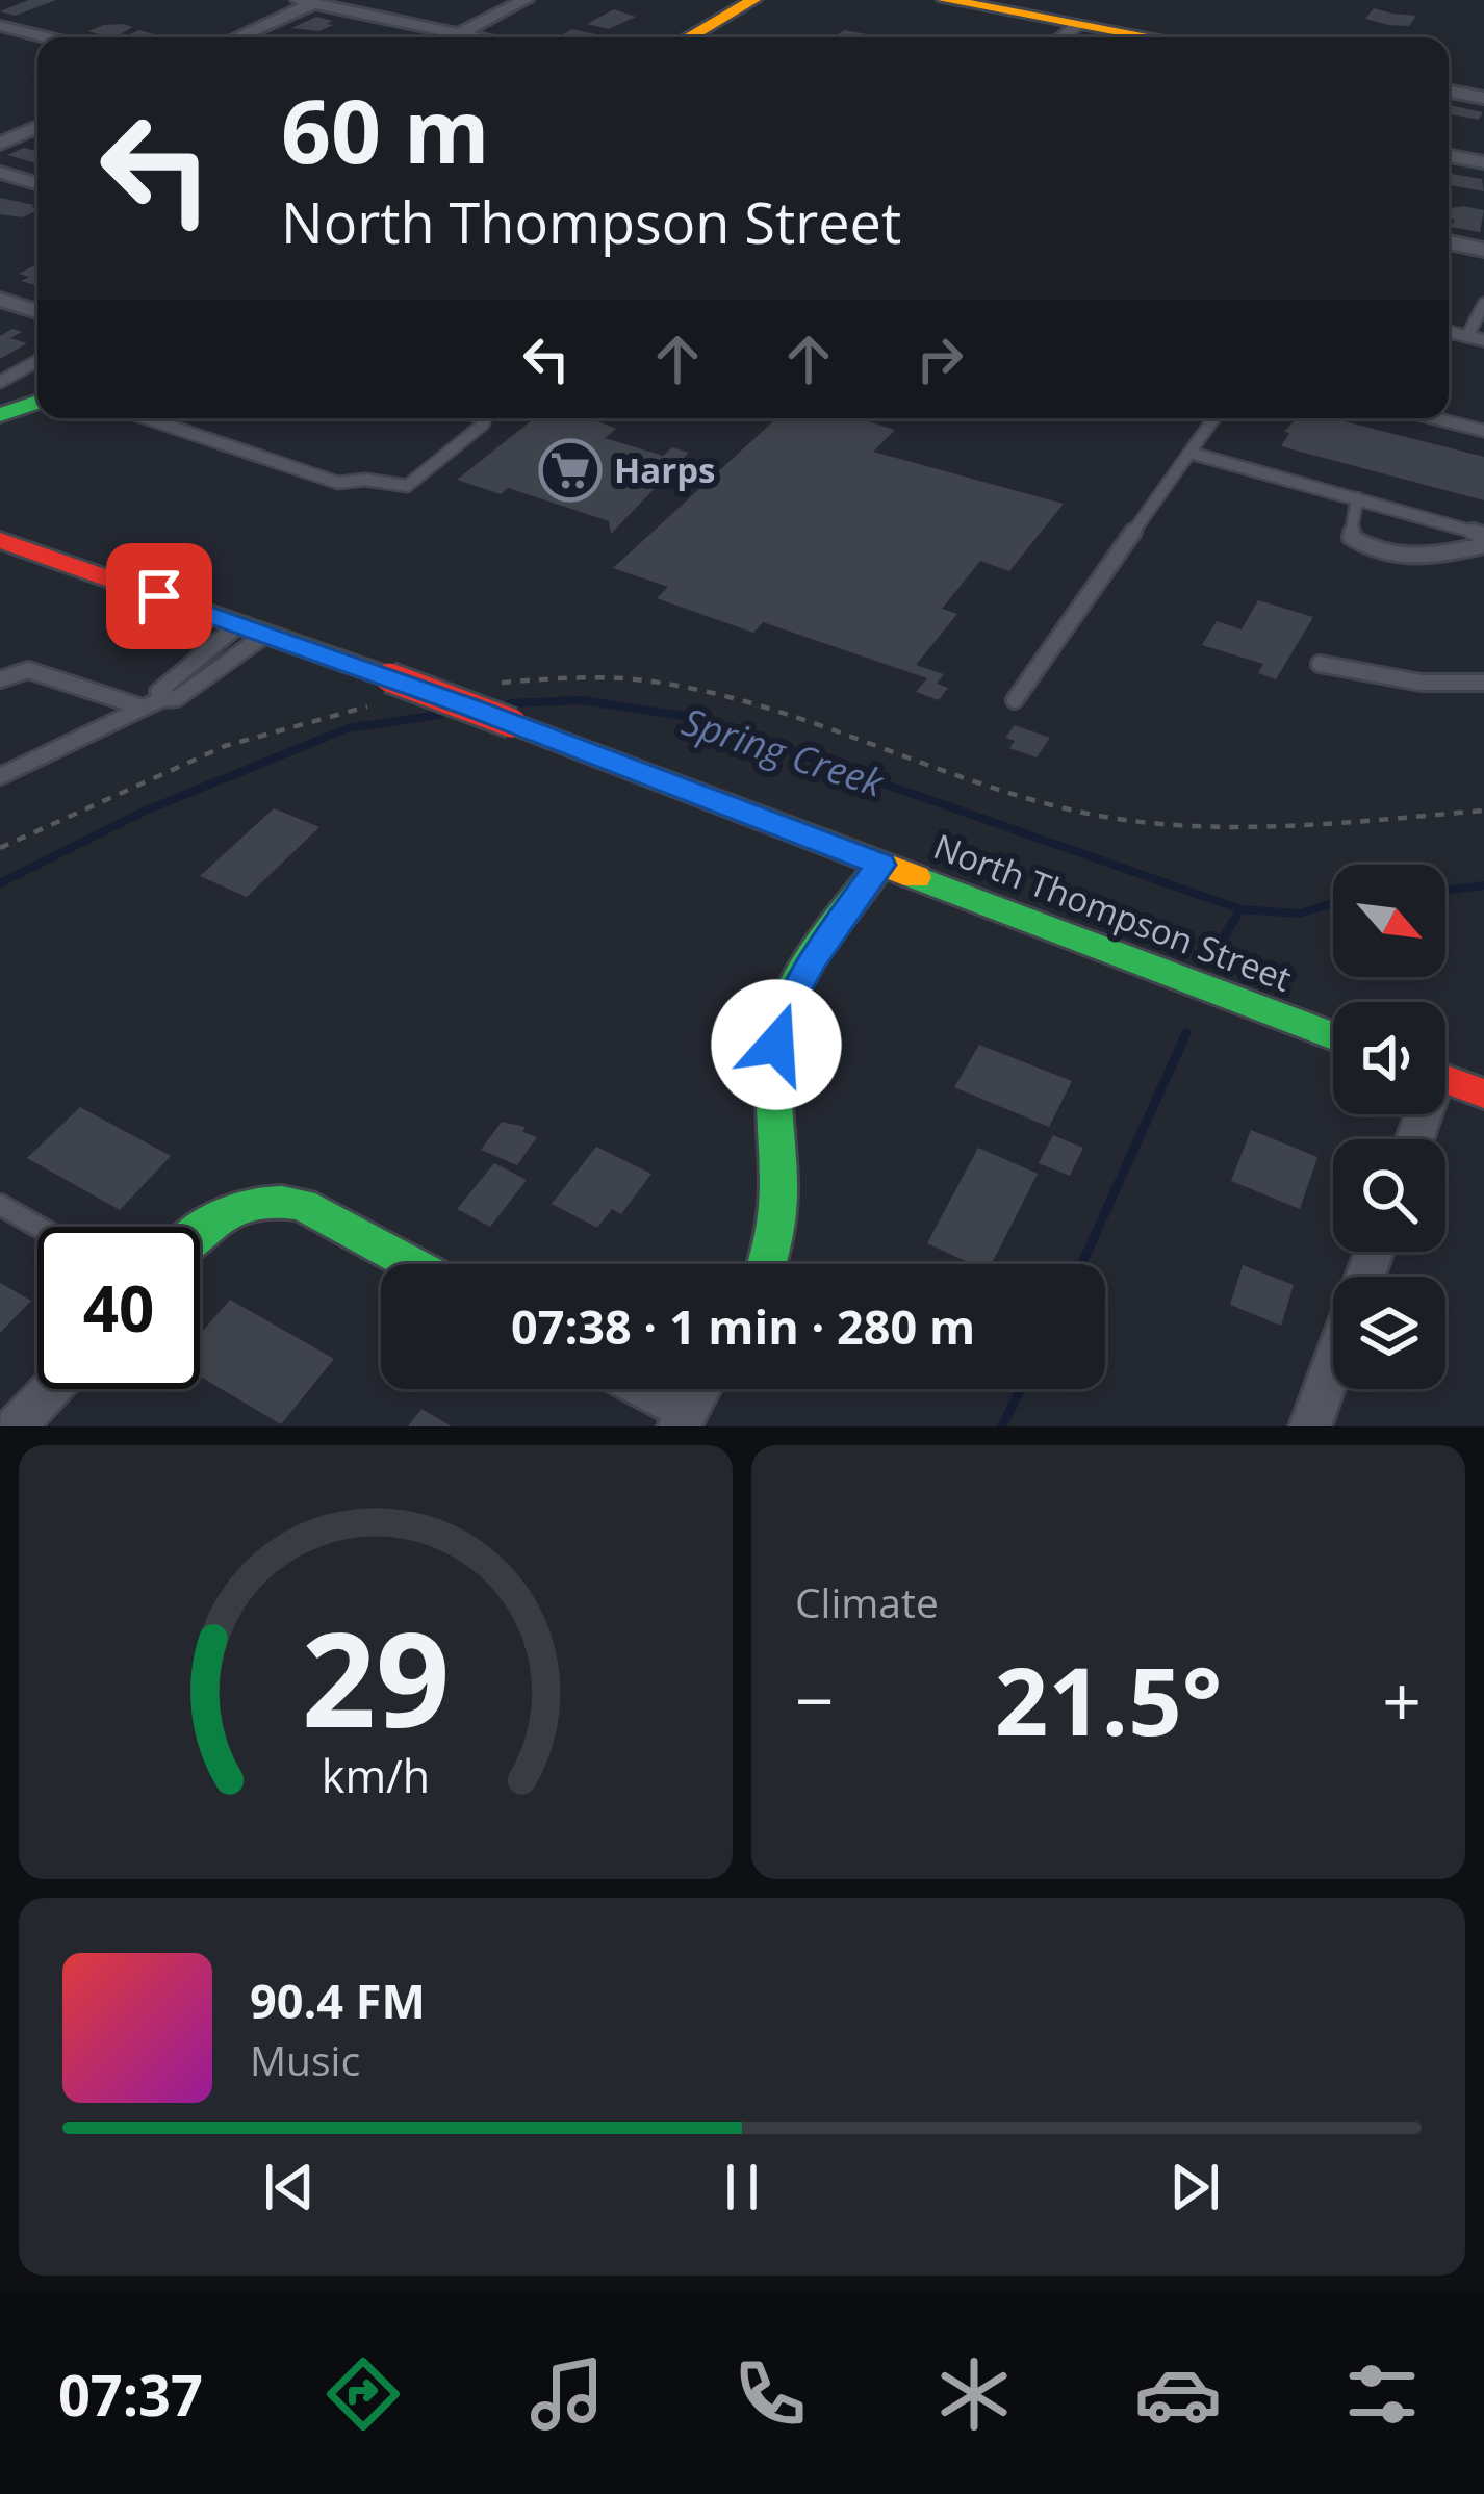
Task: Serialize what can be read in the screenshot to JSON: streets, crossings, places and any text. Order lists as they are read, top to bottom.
{
  "streets": {
    "street": ["North Thompson Street"]
  },
  "water": ["Spring Creek"],
  "places": {
    "supermarket": ["Harps"]
  },
  "north": "bottom right",
  "page": {
    "turn": ["60 m", "North Thompson Street"],
    "limit": "40",
    "trip": "07:38 · 1 min · 280 m",
    "tile": "Climate",
    "heat": ["−", "21.5°", "+"],
    "song": ["90.4 FM", "Music"],
    "tabs": "07:37",
    "gauge": ["29", "km/h"]
  }
}
